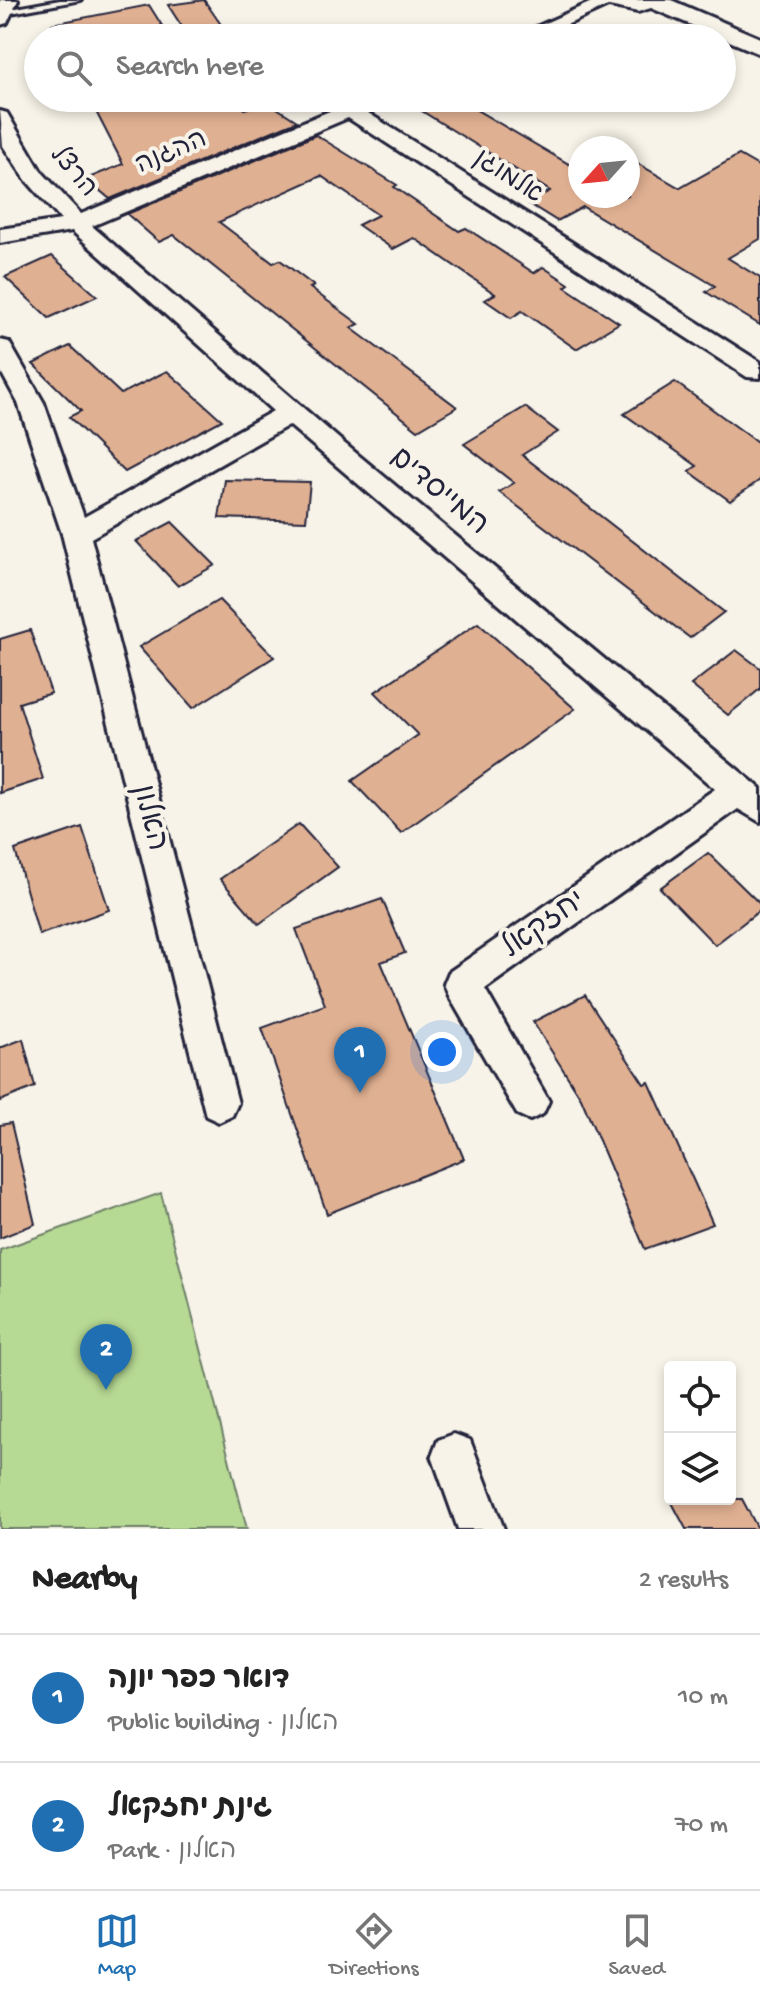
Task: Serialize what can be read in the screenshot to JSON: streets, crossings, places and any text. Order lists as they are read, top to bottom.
{
  "streets": {
    "street": [
      "ההגנה",
      "הרצל",
      "אלמוגן",
      "המייסדים",
      "האלון",
      "יחזקאל"
    ]
  },
  "crossings": [
    ["ההגנה", "הרצל"],
    ["ההגנה", "המייסדים"],
    ["הרצל", "המייסדים"],
    ["המייסדים", "יחזקאל"]
  ],
  "north": "bottom left",
  "page": {
    "search": "Search here",
    "pins": ["1", "2"],
    "heading": ["Nearby", "2 results"],
    "list": [
      {
        "mark": "1",
        "name": "דואר כפר יונה",
        "note": "Public building · האלון",
        "value": "10 m"
      },
      {
        "mark": "2",
        "name": "גינת יחזקאל",
        "note": "Park · האלון",
        "value": "70 m"
      }
    ],
    "nav": ["Map", "Directions", "Saved"]
  }
}
